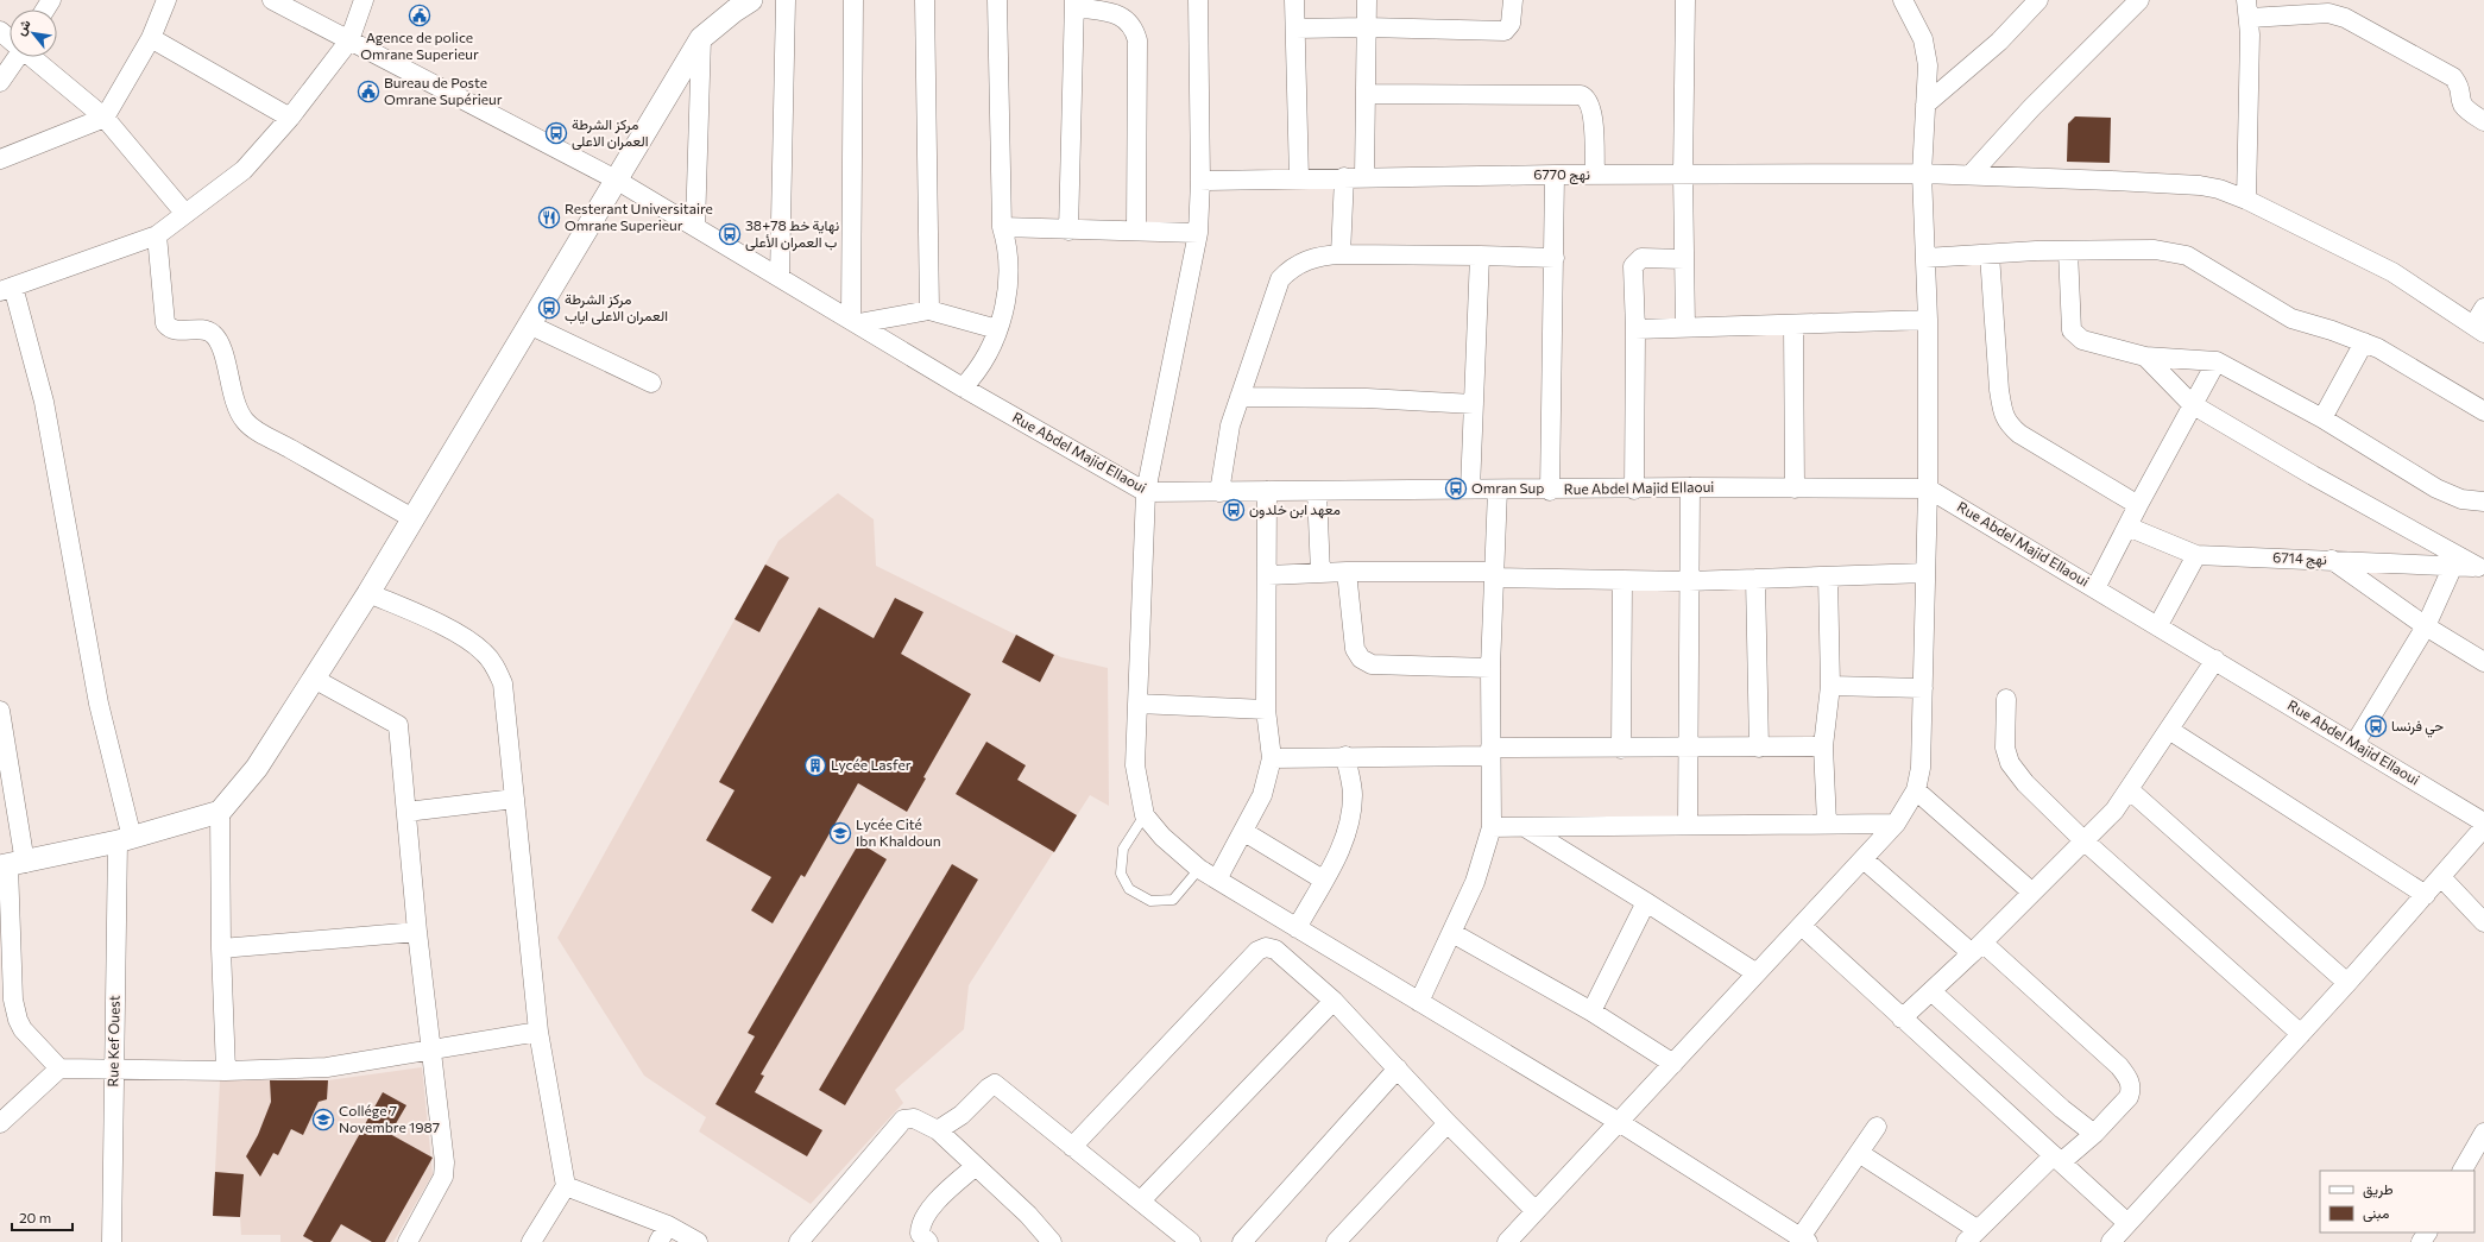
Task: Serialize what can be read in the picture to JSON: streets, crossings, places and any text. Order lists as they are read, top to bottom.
{
  "streets": {
    "street": [
      "نهج 6770",
      "Rue Abdel Majid Ellaoui",
      "نهج 6714",
      "Rue Kef Ouest"
    ]
  },
  "places": {
    "public building": ["Agence de police Omrane Superieur", "Bureau de Poste Omrane Supérieur"],
    "bus stop": [
      "مركز الشرطة العمران الاعلى",
      "نهاية خط 78+38 ب العمران الأعلى",
      "مركز الشرطة العمران الاعلى اياب",
      "Omran Sup",
      "معهد ابن خلدون",
      "حي فرنسا"
    ],
    "restaurant": ["Resterant Universitaire Omrane Superieur"],
    "building": ["Lycée Lasfer"],
    "school or university": ["Lycée Cité Ibn Khaldoun", "Collége 7 Novembre 1987"]
  },
  "legend": ["طريق", "مبنى"],
  "scale_bar": "20 m",
  "north": "top left"
}
